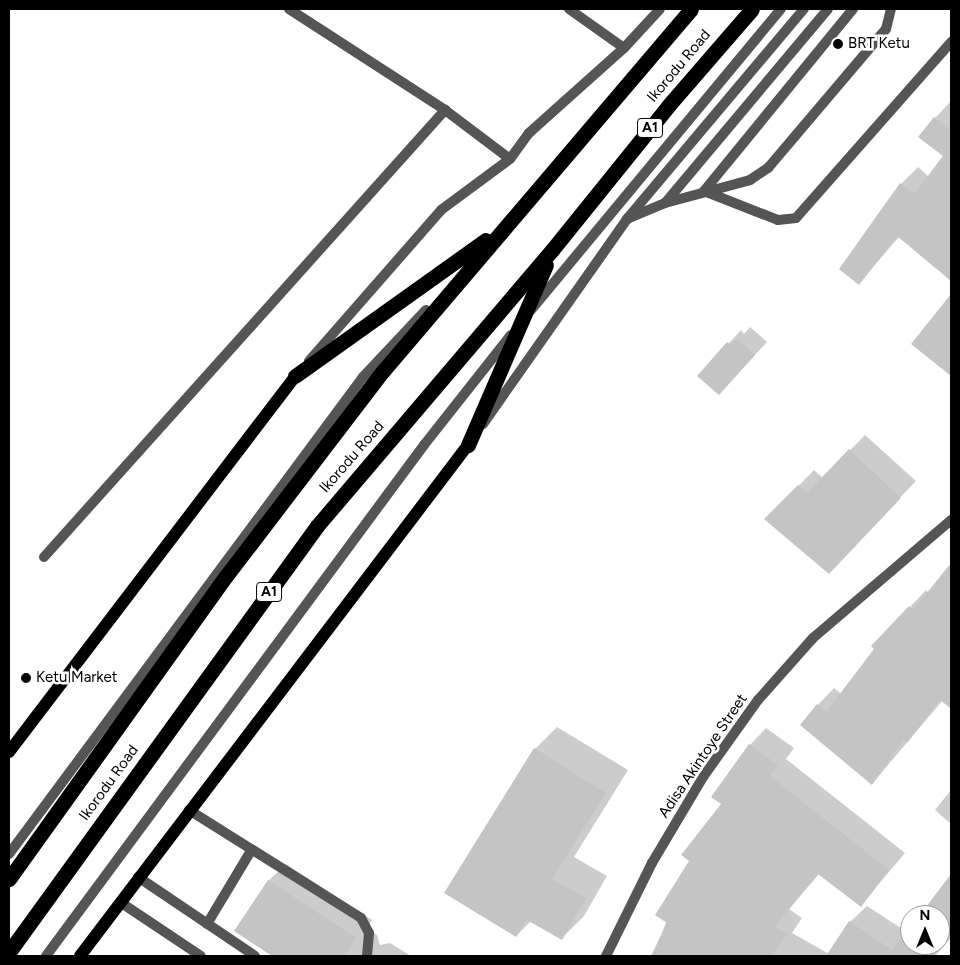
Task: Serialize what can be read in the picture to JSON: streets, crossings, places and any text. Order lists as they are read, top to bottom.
{
  "streets": {
    "highway": ["Ikorodu Road", "A1"],
    "street": ["Adisa Akintoye Street"]
  },
  "places": ["BRT Ketu", "Ketu Market"],
  "north": "top"
}
